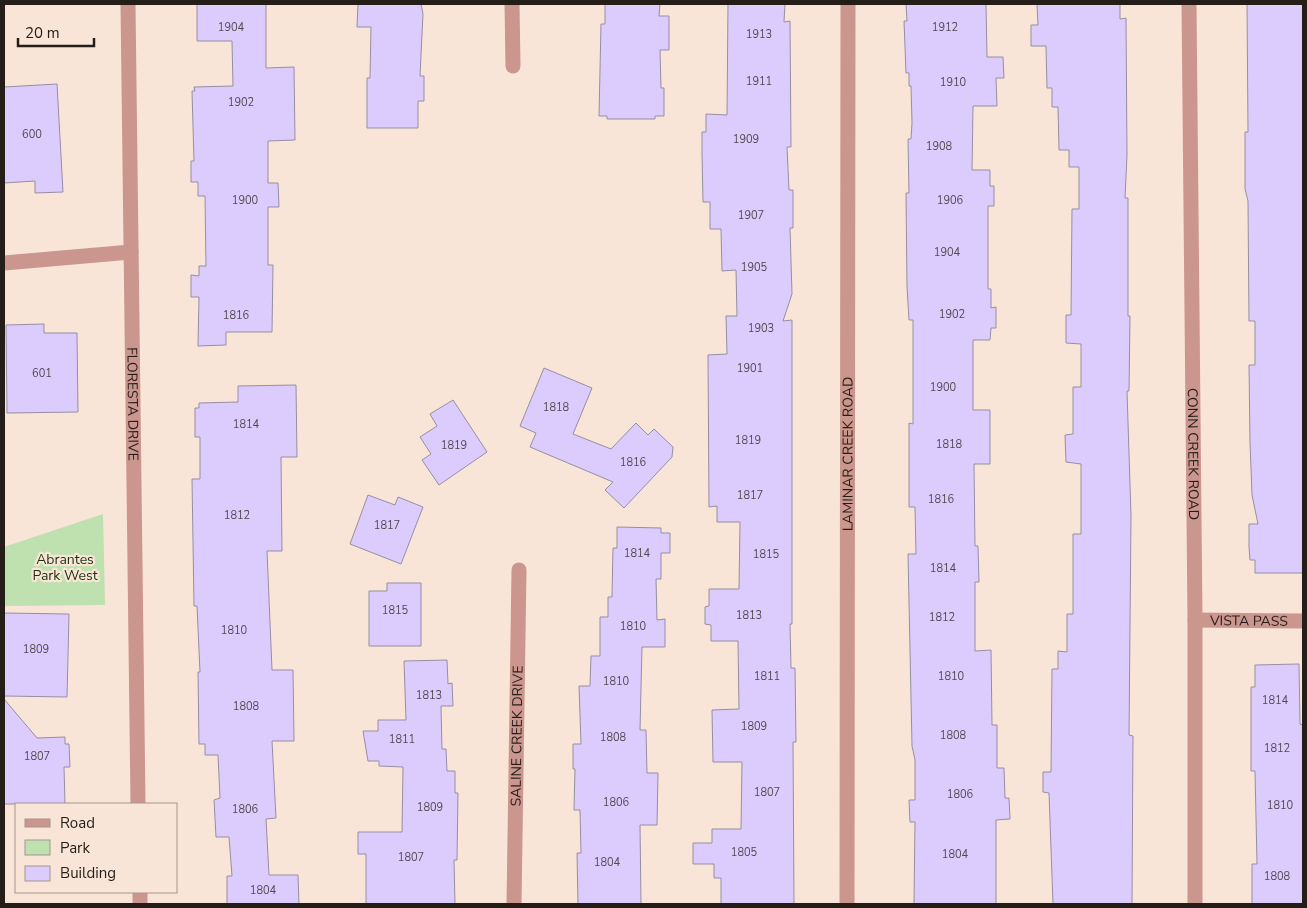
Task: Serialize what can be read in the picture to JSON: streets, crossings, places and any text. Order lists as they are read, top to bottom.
{
  "streets": {
    "street": [
      "FLORESTA DRIVE",
      "LAMINAR CREEK ROAD",
      "CONN CREEK ROAD",
      "VISTA PASS",
      "SALINE CREEK DRIVE"
    ]
  },
  "crossings": [
    ["CONN CREEK ROAD", "VISTA PASS"]
  ],
  "parks": ["Abrantes Park West"],
  "house_numbers": [
    "1904",
    "1912",
    "1913",
    "1911",
    "1910",
    "1902",
    "600",
    "1909",
    "1908",
    "1900",
    "1906",
    "1907",
    "1904",
    "1905",
    "1902",
    "1816",
    "1903",
    "1901",
    "601",
    "1900",
    "1818",
    "1814",
    "1819",
    "1818",
    "1819",
    "1816",
    "1817",
    "1816",
    "1812",
    "1817",
    "1814",
    "1815",
    "1814",
    "1815",
    "1813",
    "1812",
    "1810",
    "1810",
    "1809",
    "1811",
    "1810",
    "1810",
    "1813",
    "1814",
    "1808",
    "1809",
    "1808",
    "1808",
    "1811",
    "1812",
    "1807",
    "1807",
    "1806",
    "1806",
    "1810",
    "1809",
    "1806",
    "1805",
    "1804",
    "1807",
    "1804",
    "1808",
    "1804"
  ],
  "legend": ["Road", "Park", "Building"],
  "scale_bar": "20 m"
}
